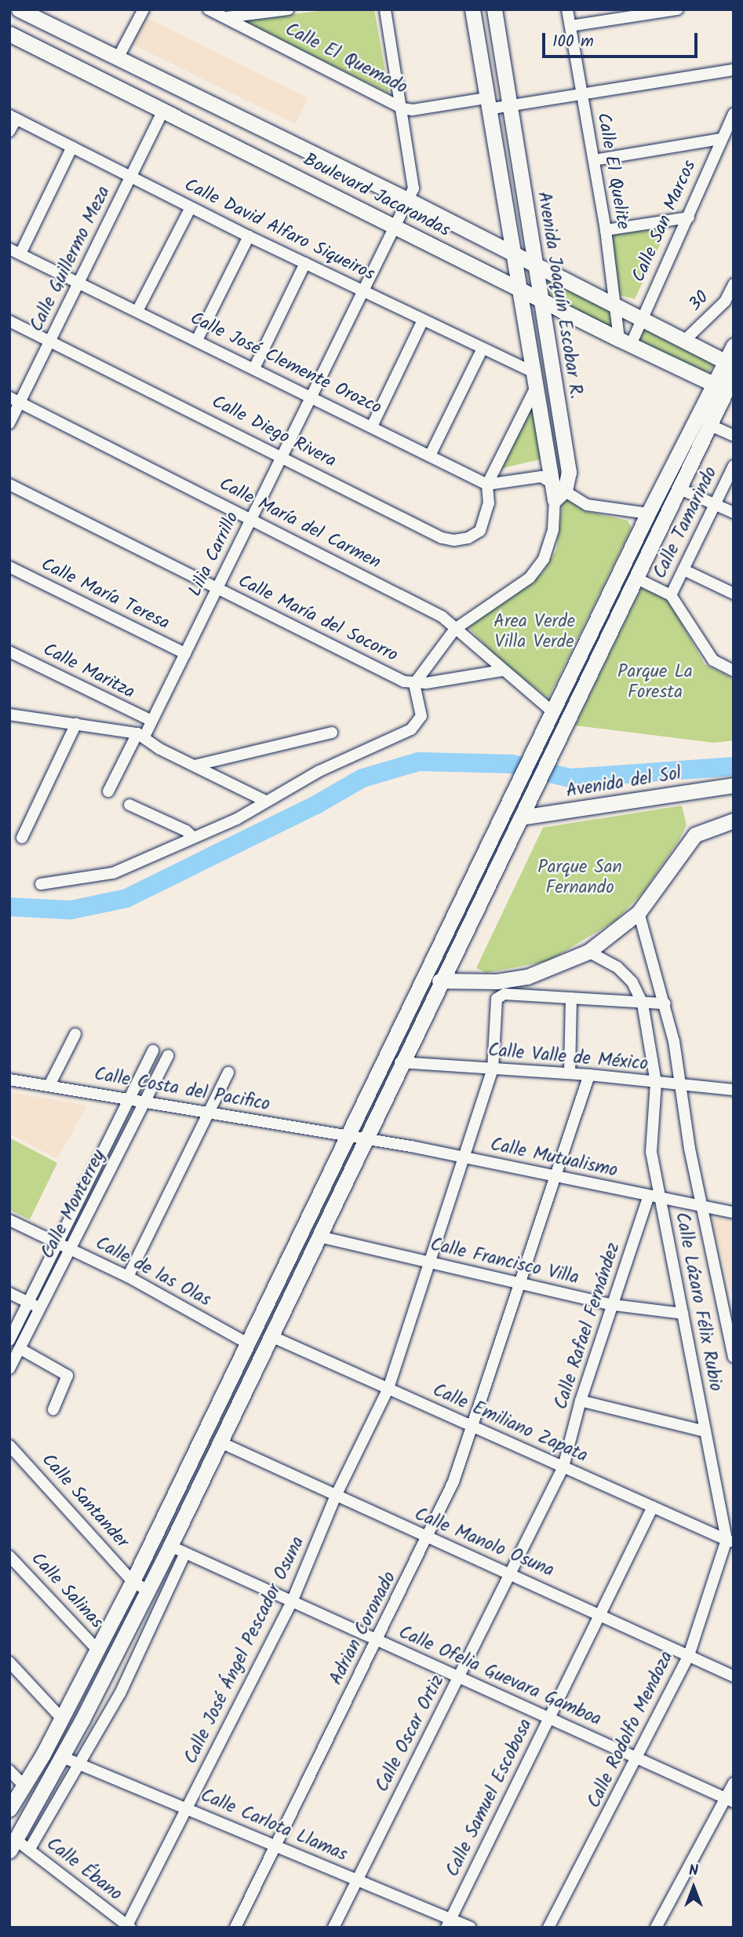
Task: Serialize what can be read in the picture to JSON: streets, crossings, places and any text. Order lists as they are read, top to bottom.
{
  "streets": {
    "main road": ["Boulevard Jacarandas", "Avenida Joaquín Escobar R.", "Avenida del Sol"],
    "street": [
      "Calle El Quemado",
      "Calle El Quelite",
      "Calle San Marcos",
      "Calle David Alfaro Siqueiros",
      "Calle Guillermo Meza",
      "30",
      "Calle José Clemente Orozco",
      "Calle Diego Rivera",
      "Calle Tamarindo",
      "Calle María del Carmen",
      "Lilia Carrillo",
      "Calle María Teresa",
      "Calle María del Socorro",
      "Calle Maritza",
      "Calle Valle de México",
      "Calle Costa del Pacifico",
      "Calle Mutualismo",
      "Calle Monterrey",
      "Calle Francisco Villa",
      "Calle de las Olas",
      "Calle Lázaro Félix Rubio",
      "Calle Rafael Fernández",
      "Calle Emiliano Zapata",
      "Calle Santander",
      "Calle Manolo Osuna",
      "Calle Salinas",
      "Adrian Coronado",
      "Calle José Ángel Pescador Osuna",
      "Calle Ofelia Guevara Gamboa",
      "Calle Rodolfo Mendoza",
      "Calle Oscar Ortiz",
      "Calle Samuel Escobosa",
      "Calle Carlota Llamas",
      "Calle Ébano"
    ]
  },
  "crossings": [
    ["Calle El Quemado", "Avenida Joaquín Escobar R."],
    ["Calle El Quemado", "Lilia Carrillo"],
    ["Calle El Quelite", "Boulevard Jacarandas"],
    ["Calle El Quelite", "Calle San Marcos"],
    ["Boulevard Jacarandas", "Calle San Marcos"],
    ["Boulevard Jacarandas", "Calle Guillermo Meza"],
    ["Boulevard Jacarandas", "Avenida Joaquín Escobar R."],
    ["Boulevard Jacarandas", "30"],
    ["Boulevard Jacarandas", "Lilia Carrillo"],
    ["Calle David Alfaro Siqueiros", "Calle Guillermo Meza"],
    ["Calle David Alfaro Siqueiros", "Avenida Joaquín Escobar R."],
    ["Calle David Alfaro Siqueiros", "Lilia Carrillo"],
    ["Calle Guillermo Meza", "Calle José Clemente Orozco"],
    ["Calle Guillermo Meza", "Calle Diego Rivera"],
    ["Calle Guillermo Meza", "Calle María del Carmen"],
    ["Calle José Clemente Orozco", "Calle Diego Rivera"],
    ["Calle José Clemente Orozco", "Lilia Carrillo"],
    ["Calle Diego Rivera", "Lilia Carrillo"],
    ["Calle María del Carmen", "Lilia Carrillo"],
    ["Lilia Carrillo", "Calle María Teresa"],
    ["Lilia Carrillo", "Calle María del Socorro"],
    ["Lilia Carrillo", "Calle Maritza"],
    ["Calle Valle de México", "Calle Lázaro Félix Rubio"],
    ["Calle Valle de México", "Adrian Coronado"],
    ["Calle Valle de México", "Calle José Ángel Pescador Osuna"],
    ["Calle Costa del Pacifico", "Calle Mutualismo"],
    ["Calle Costa del Pacifico", "Calle Monterrey"],
    ["Calle Mutualismo", "Calle Lázaro Félix Rubio"],
    ["Calle Mutualismo", "Calle Rafael Fernández"],
    ["Calle Mutualismo", "Adrian Coronado"],
    ["Calle Mutualismo", "Calle José Ángel Pescador Osuna"],
    ["Calle Monterrey", "Calle de las Olas"],
    ["Calle Francisco Villa", "Calle Lázaro Félix Rubio"],
    ["Calle Francisco Villa", "Calle Rafael Fernández"],
    ["Calle Francisco Villa", "Adrian Coronado"],
    ["Calle Francisco Villa", "Calle José Ángel Pescador Osuna"],
    ["Calle Lázaro Félix Rubio", "Calle Emiliano Zapata"],
    ["Calle Lázaro Félix Rubio", "Calle Rodolfo Mendoza"],
    ["Calle Rafael Fernández", "Calle Emiliano Zapata"],
    ["Calle Rafael Fernández", "Calle Oscar Ortiz"],
    ["Calle Emiliano Zapata", "Adrian Coronado"],
    ["Calle Emiliano Zapata", "Calle José Ángel Pescador Osuna"],
    ["Calle Emiliano Zapata", "Calle Rodolfo Mendoza"],
    ["Calle Emiliano Zapata", "Calle Oscar Ortiz"],
    ["Calle Emiliano Zapata", "Calle Samuel Escobosa"],
    ["Calle Manolo Osuna", "Adrian Coronado"],
    ["Calle Manolo Osuna", "Calle José Ángel Pescador Osuna"],
    ["Calle Manolo Osuna", "Calle Rodolfo Mendoza"],
    ["Calle Manolo Osuna", "Calle Oscar Ortiz"],
    ["Calle Manolo Osuna", "Calle Samuel Escobosa"],
    ["Adrian Coronado", "Calle Ofelia Guevara Gamboa"],
    ["Adrian Coronado", "Calle Carlota Llamas"],
    ["Calle José Ángel Pescador Osuna", "Calle Ofelia Guevara Gamboa"],
    ["Calle José Ángel Pescador Osuna", "Calle Carlota Llamas"],
    ["Calle José Ángel Pescador Osuna", "Calle Ébano"],
    ["Calle Ofelia Guevara Gamboa", "Calle Rodolfo Mendoza"],
    ["Calle Ofelia Guevara Gamboa", "Calle Oscar Ortiz"],
    ["Calle Ofelia Guevara Gamboa", "Calle Samuel Escobosa"],
    ["Calle Oscar Ortiz", "Calle Carlota Llamas"],
    ["Calle Samuel Escobosa", "Calle Carlota Llamas"]
  ],
  "parks": ["Area Verde Villa Verde", "Parque La Foresta", "Parque San Fernando"],
  "scale_bar": "100 m",
  "north": "top"
}
